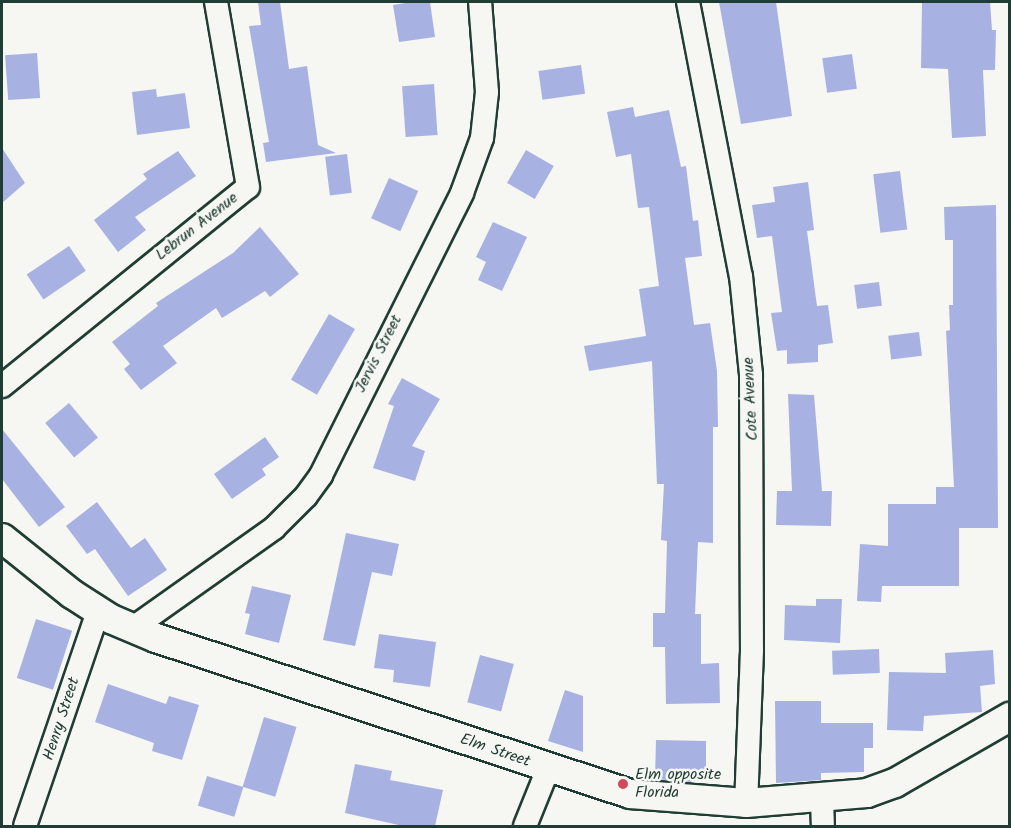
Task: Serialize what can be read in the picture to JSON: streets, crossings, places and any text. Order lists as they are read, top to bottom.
{
  "streets": {
    "street": [
      "Lebrun Avenue",
      "Jervis Street",
      "Cote Avenue",
      "Henry Street",
      "Elm Street"
    ]
  },
  "crossings": [
    ["Jervis Street", "Elm Street"],
    ["Cote Avenue", "Elm Street"],
    ["Henry Street", "Elm Street"]
  ],
  "places": ["Elm opposite Florida"]
}
